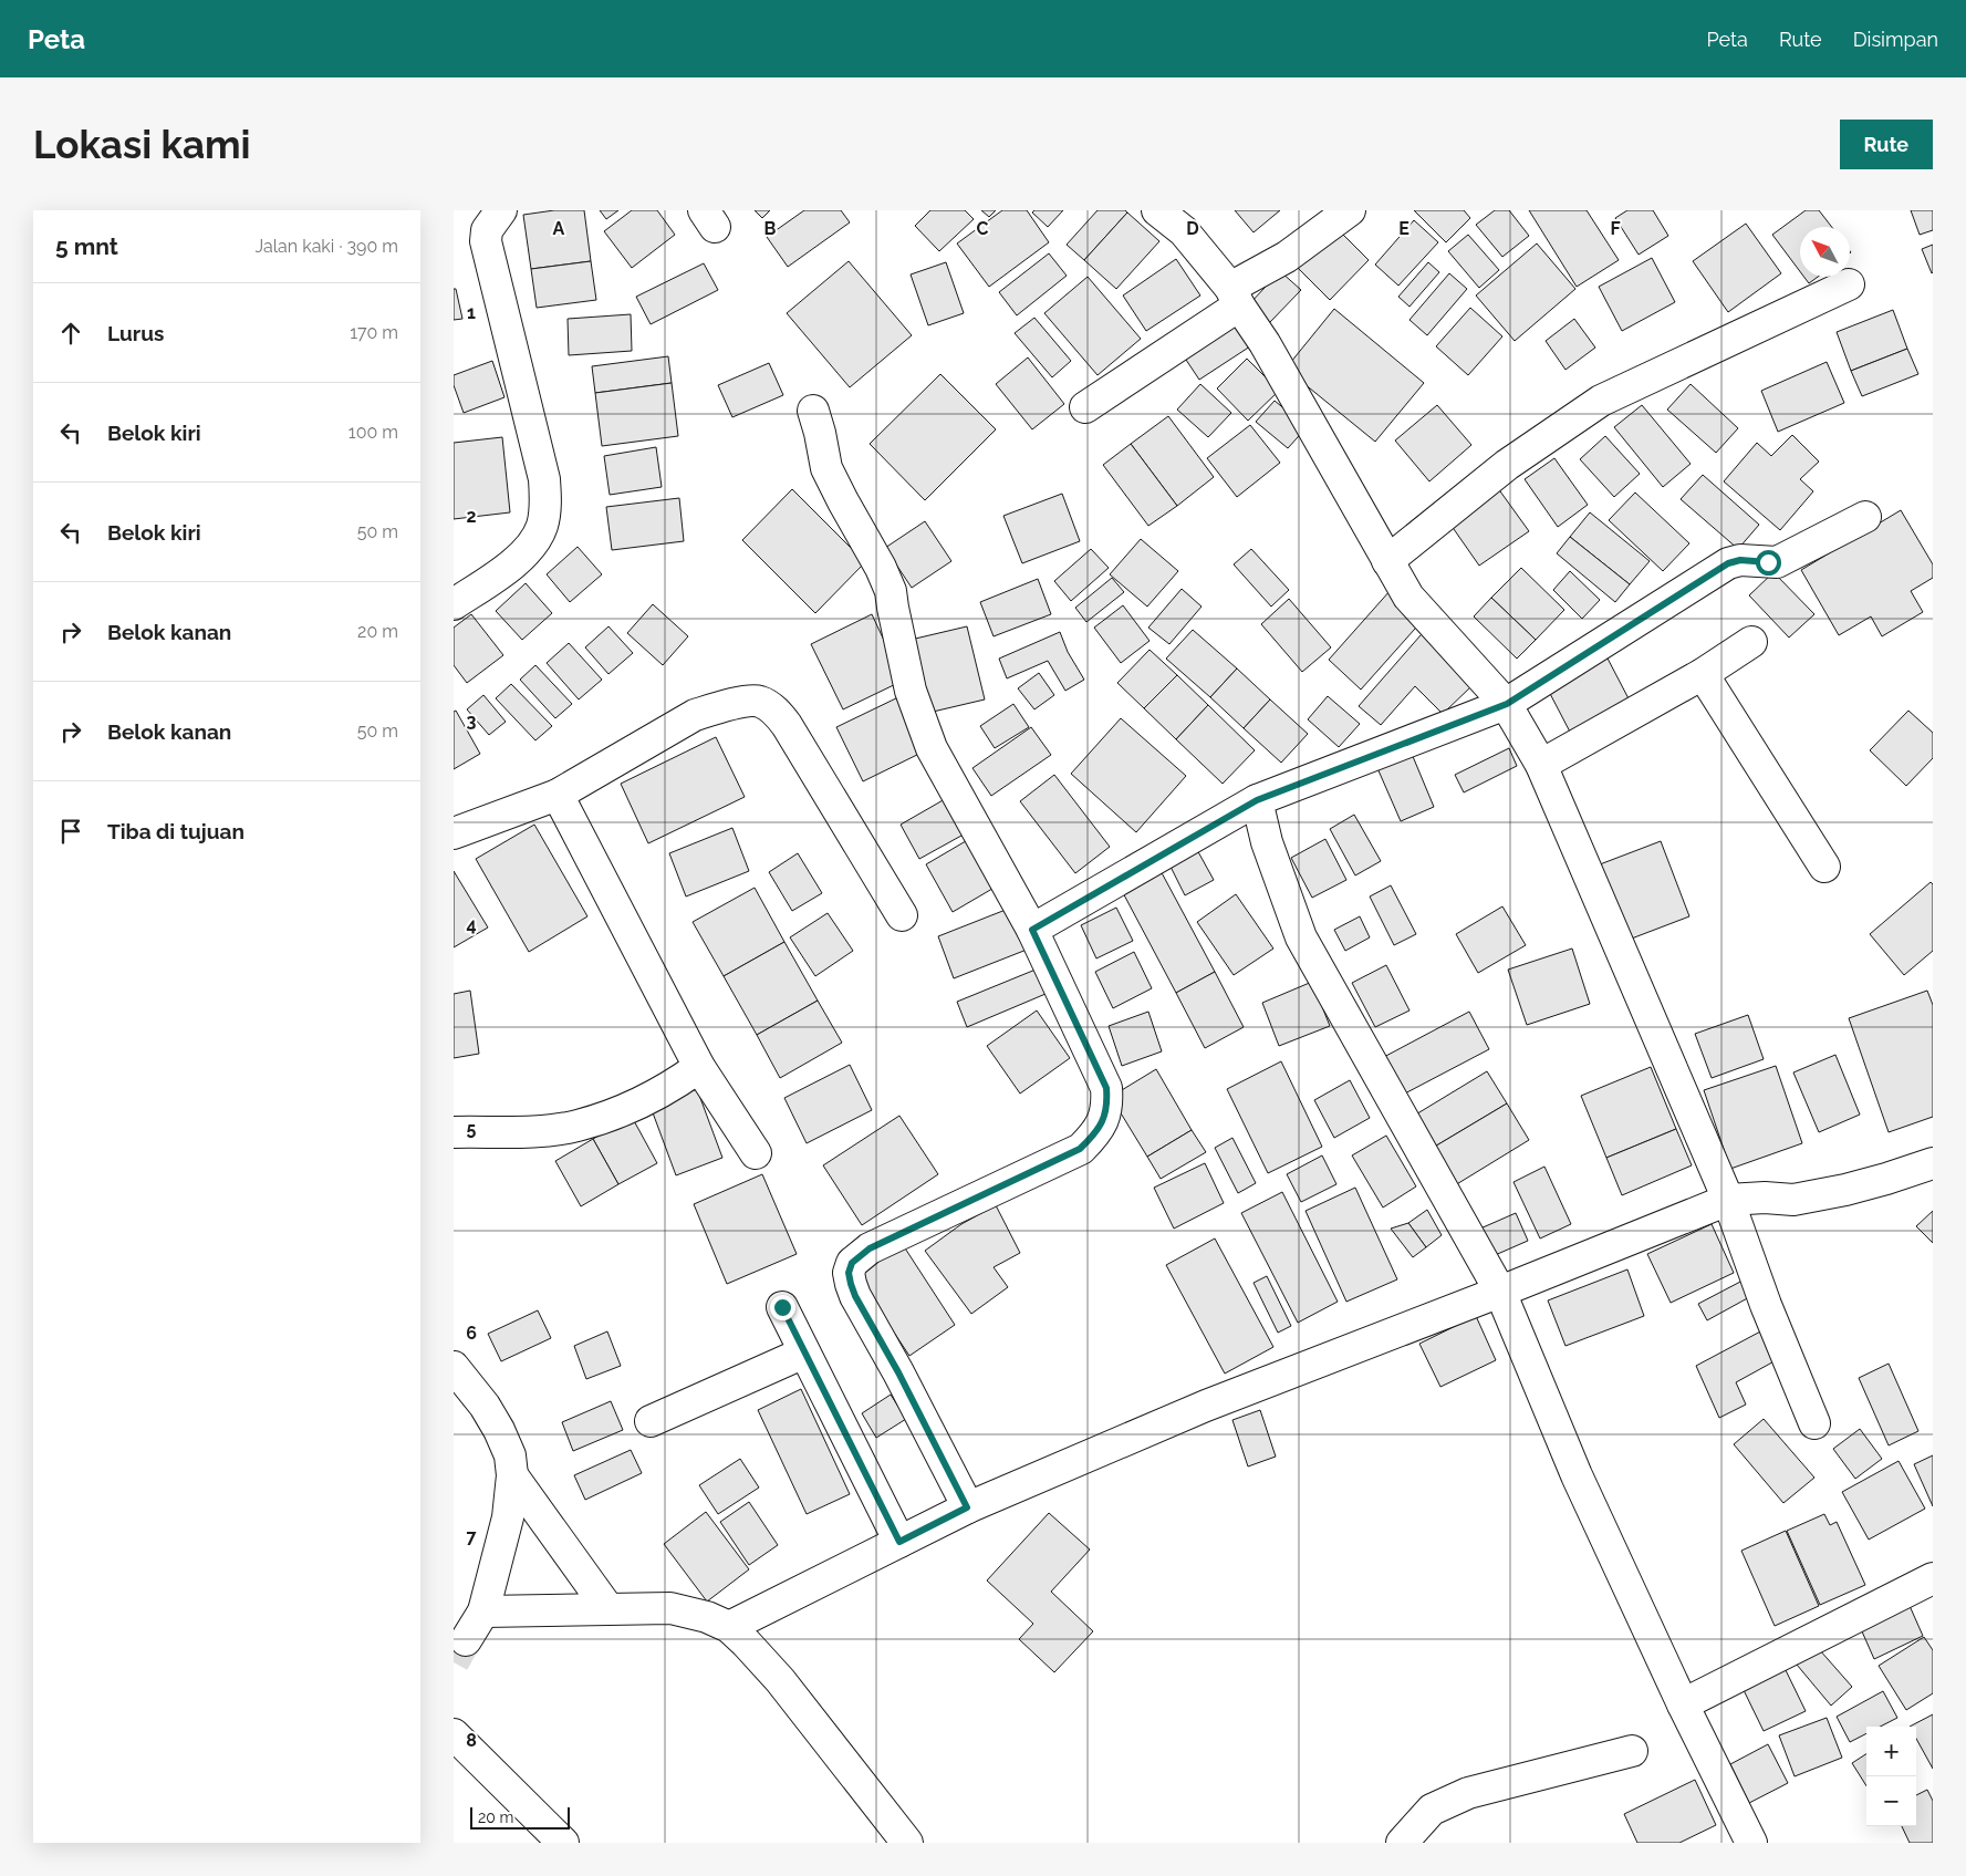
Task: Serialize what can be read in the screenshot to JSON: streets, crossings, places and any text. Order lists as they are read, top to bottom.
{
  "scale_bar": "20 m",
  "north": "top left",
  "page": {
    "header": "Peta",
    "nav": ["Peta", "Rute", "Disimpan"],
    "buttons": "Rute",
    "title": "Lokasi kami",
    "heading": ["5 mnt", "Jalan kaki · 390 m"],
    "list": [
      ["Lurus", "170 m"],
      ["Belok kiri", "100 m"],
      ["Belok kiri", "50 m"],
      ["Belok kanan", "20 m"],
      ["Belok kanan", "50 m"],
      "Tiba di tujuan"
    ],
    "map_buttons": ["+", "−"],
    "scale": "20 m"
  },
  "grid": {
    "columns": [
      "A",
      "B",
      "C",
      "D",
      "E",
      "F"
    ],
    "rows": [
      "1",
      "2",
      "3",
      "4",
      "5",
      "6",
      "7",
      "8"
    ]
  }
}
